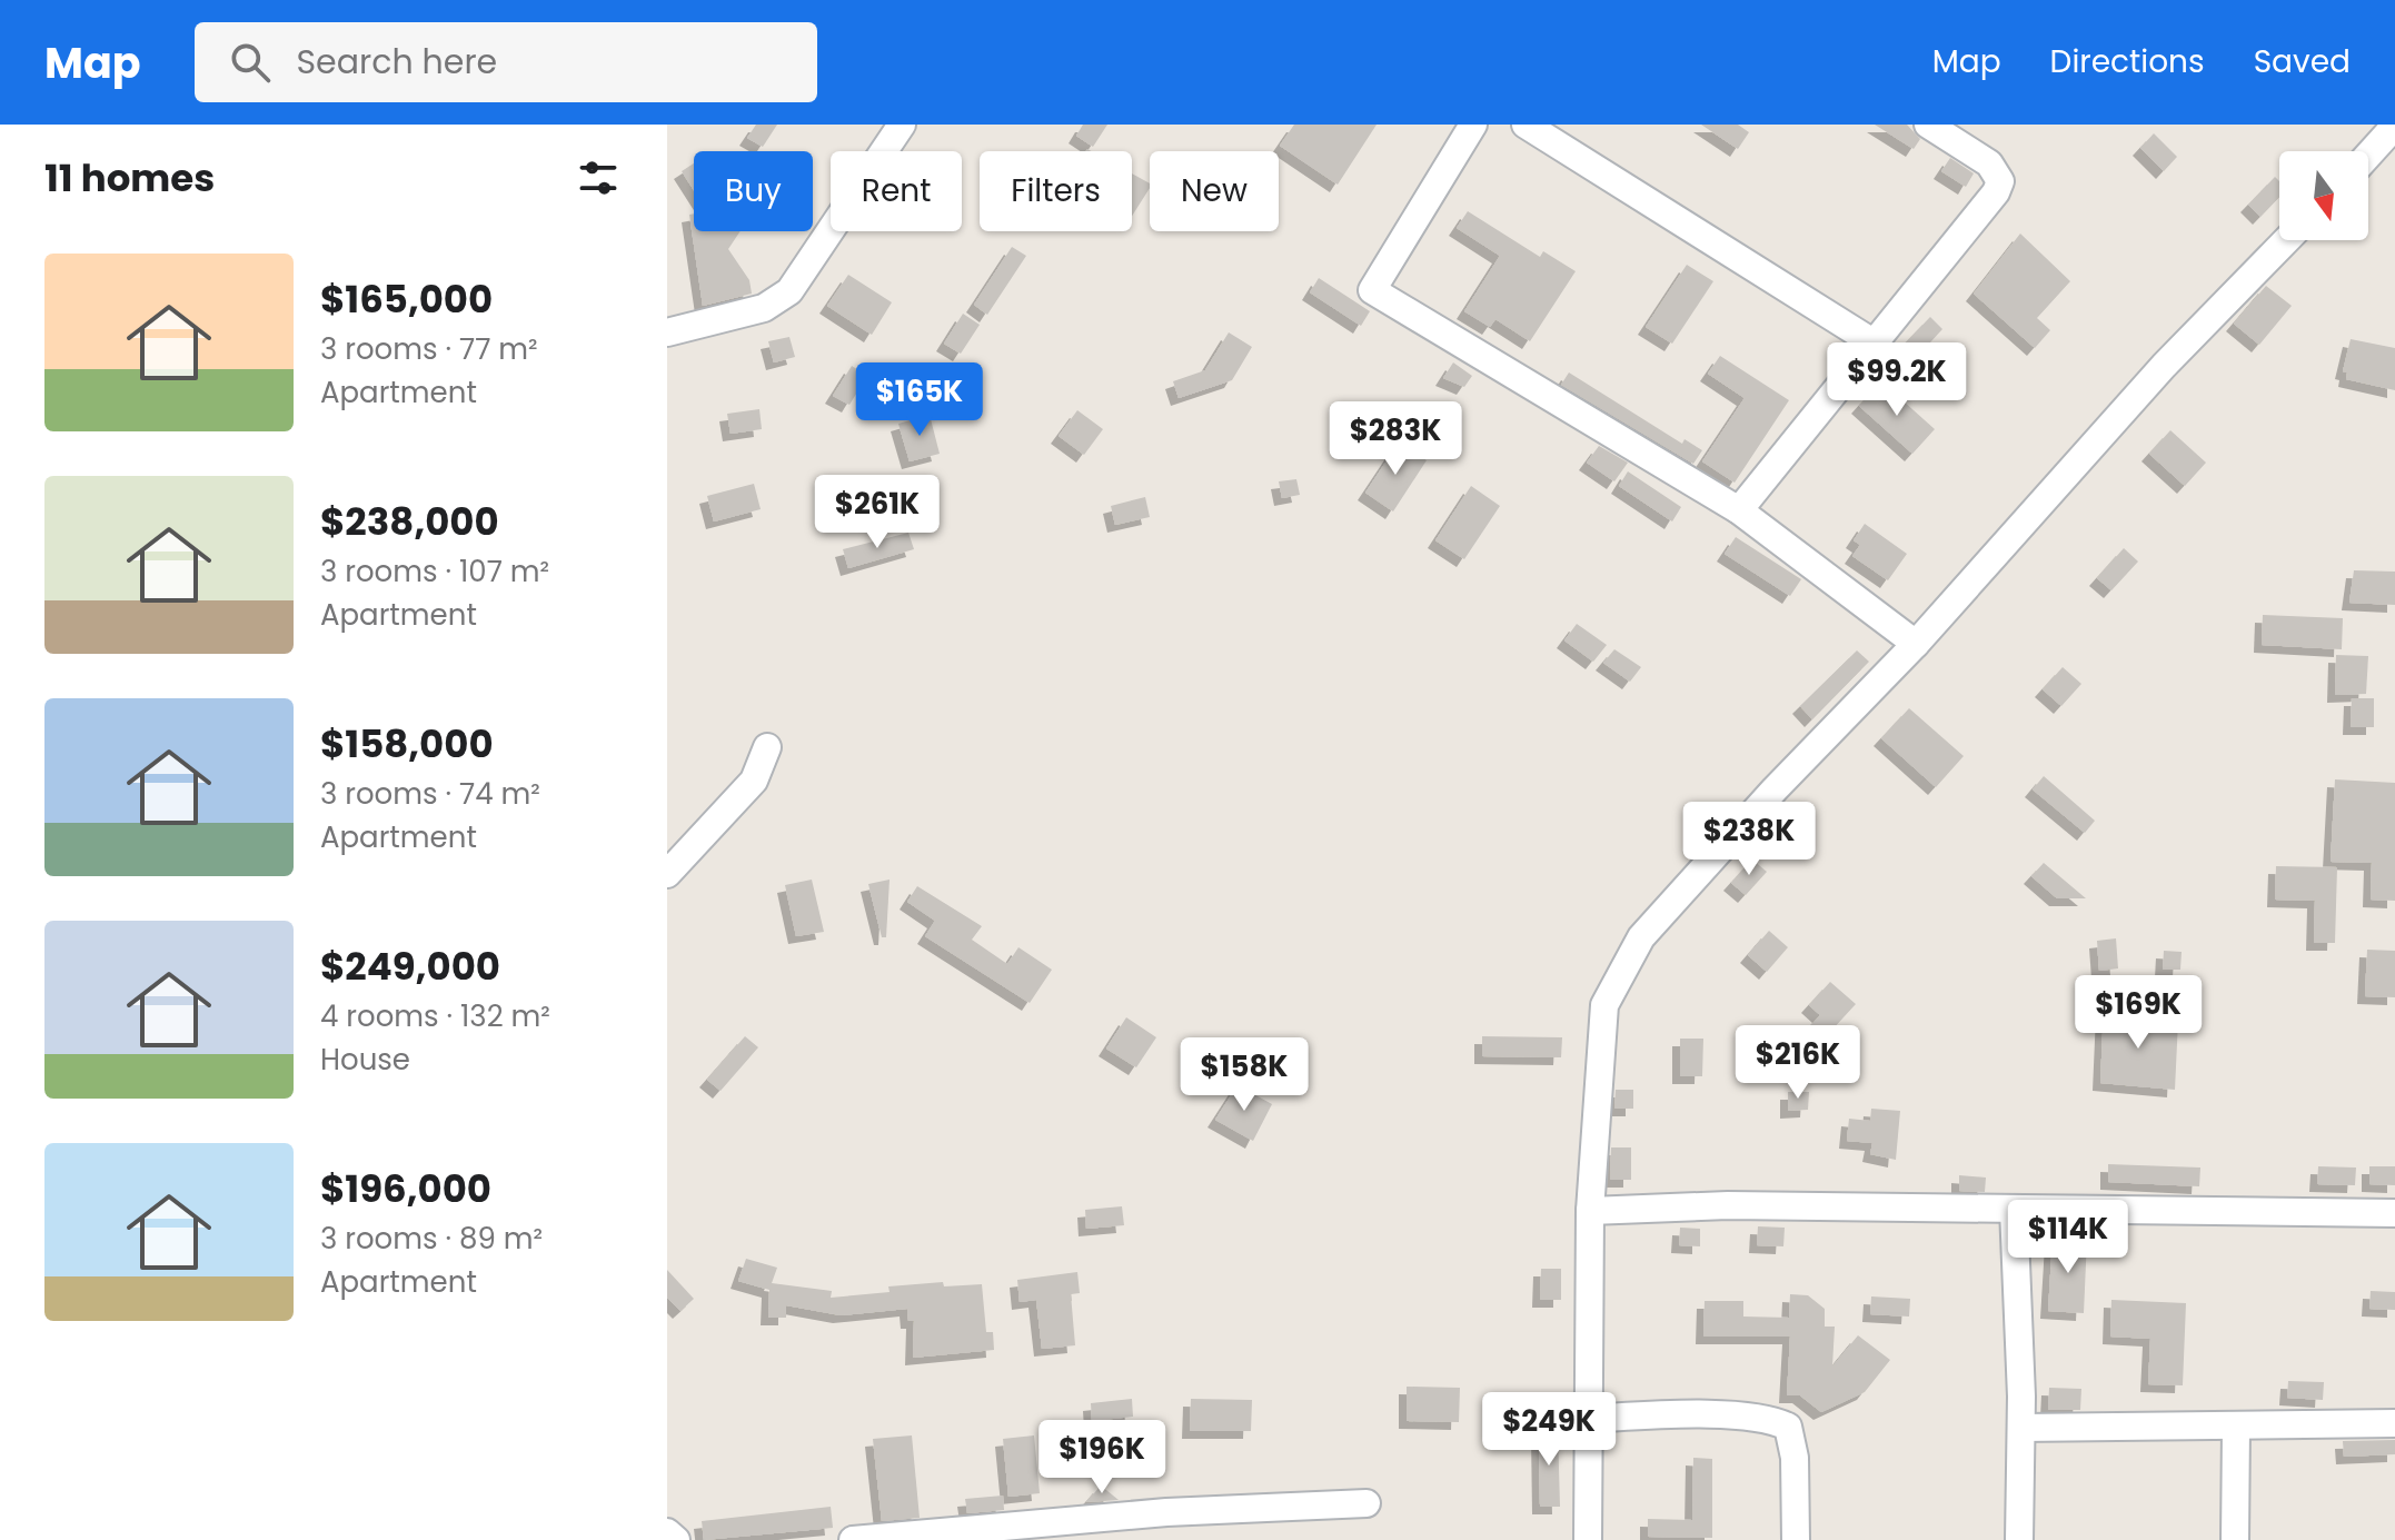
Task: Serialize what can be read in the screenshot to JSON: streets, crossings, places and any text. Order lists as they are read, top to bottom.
{
  "north": "bottom",
  "page": {
    "header": "Map",
    "search": "Search here",
    "nav": ["Map", "Directions", "Saved"],
    "heading": "11 homes",
    "chip": [
      "Buy",
      "Rent",
      "Filters",
      "New"
    ],
    "list": [
      {
        "name": "$165,000",
        "note": "3 rooms · 77 m² · Apartment"
      },
      {
        "name": "$238,000",
        "note": "3 rooms · 107 m² · Apartment"
      },
      {
        "name": "$158,000",
        "note": "3 rooms · 74 m² · Apartment"
      },
      {
        "name": "$249,000",
        "note": "4 rooms · 132 m² · House"
      },
      {
        "name": "$196,000",
        "note": "3 rooms · 89 m² · Apartment"
      }
    ],
    "price": [
      "$99.2K",
      "$165K",
      "$283K",
      "$261K",
      "$238K",
      "$169K",
      "$216K",
      "$158K",
      "$114K",
      "$249K",
      "$196K"
    ]
  }
}
